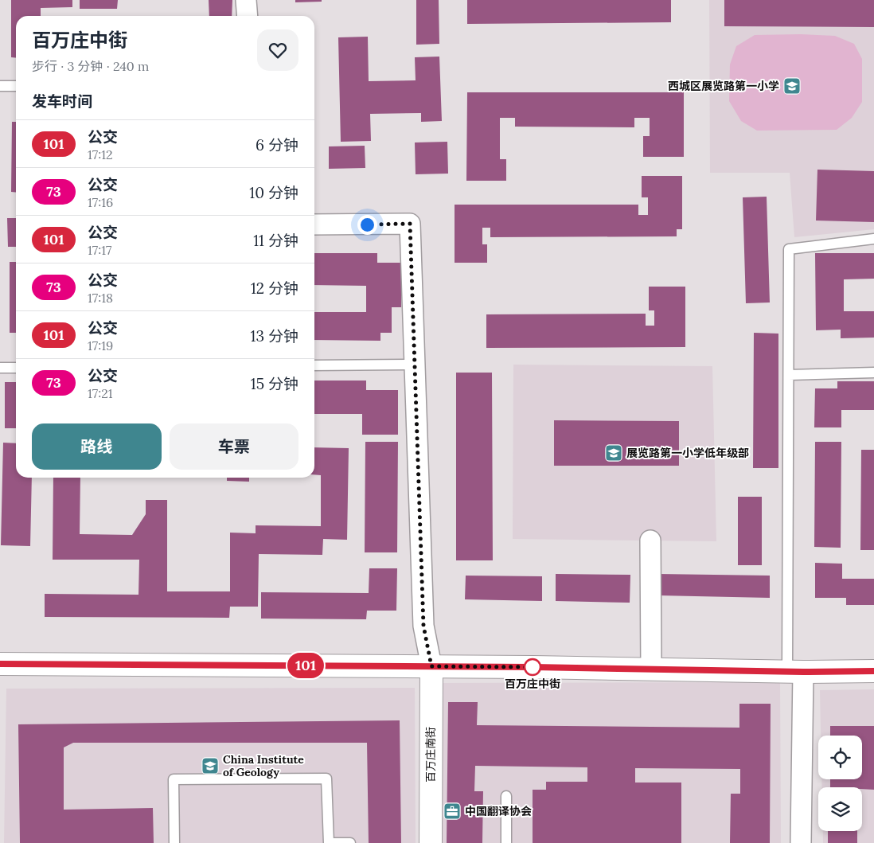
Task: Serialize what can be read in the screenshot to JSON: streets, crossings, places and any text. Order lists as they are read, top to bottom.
{
  "streets": {
    "main road": ["百万庄南街"]
  },
  "places": {
    "school or university": ["西城区展览路第一小学", "展览路第一小学低年级部", "China Institute of Geology"],
    "other": ["百万庄中街"],
    "office": ["中国翻译协会"]
  },
  "lines": ["bus line 101"],
  "page": {
    "on_map": "101",
    "heading": [
      ["百万庄中街", "步行 · 3 分钟 · 240 m"],
      "发车时间"
    ],
    "list": [
      {
        "mark": "101",
        "name": "公交",
        "note": "17:12",
        "value": "6 分钟"
      },
      {
        "mark": "73",
        "name": "公交",
        "note": "17:16",
        "value": "10 分钟"
      },
      {
        "mark": "101",
        "name": "公交",
        "note": "17:17",
        "value": "11 分钟"
      },
      {
        "mark": "73",
        "name": "公交",
        "note": "17:18",
        "value": "12 分钟"
      },
      {
        "mark": "101",
        "name": "公交",
        "note": "17:19",
        "value": "13 分钟"
      },
      {
        "mark": "73",
        "name": "公交",
        "note": "17:21",
        "value": "15 分钟"
      }
    ],
    "buttons": ["路线", "车票"]
  }
}
